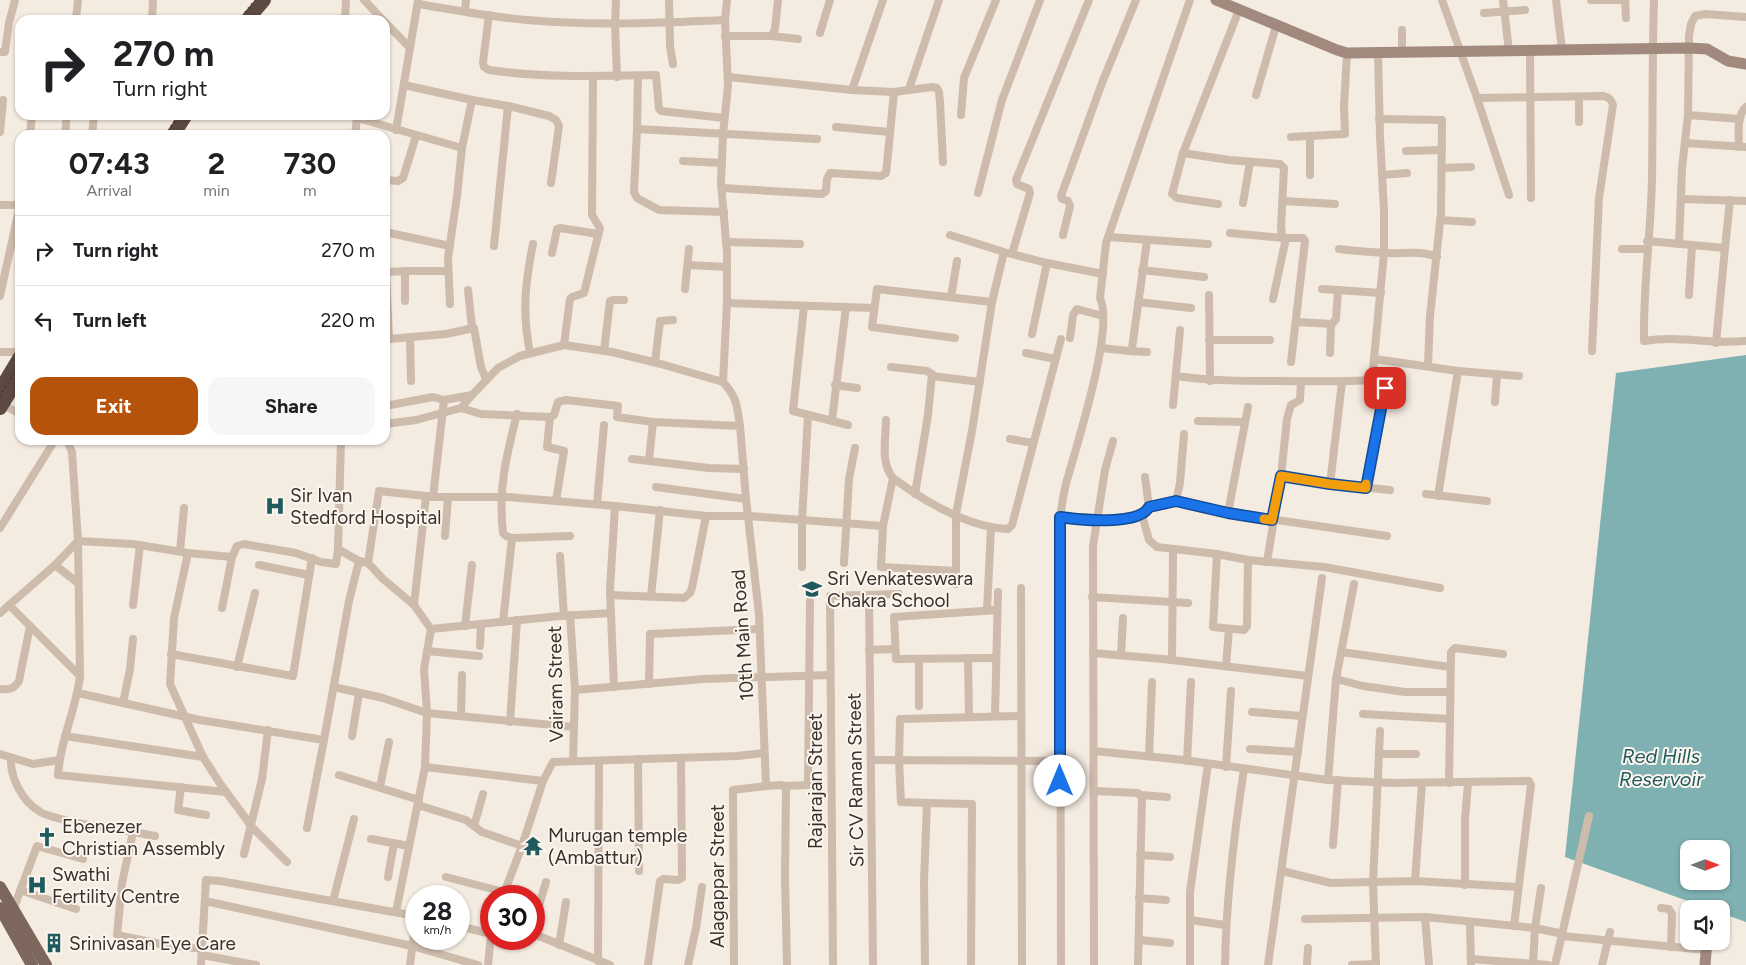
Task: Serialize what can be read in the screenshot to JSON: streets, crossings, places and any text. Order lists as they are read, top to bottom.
{
  "streets": {
    "street": [
      "10th Main Road",
      "Vairam Street",
      "Sir CV Raman Street",
      "Rajarajan Street",
      "Alagappar Street"
    ]
  },
  "crossings": [
    ["10th Main Road", "Alagappar Street"],
    ["Sir CV Raman Street", "Rajarajan Street"]
  ],
  "water": ["Red Hills Reservoir"],
  "places": {
    "hospital": ["Sir Ivan Stedford Hospital", "Swathi Fertility Centre"],
    "school or university": ["Sri Venkateswara Chakra School"],
    "church": ["Ebenezer Christian Assembly"],
    "temple": ["Murugan temple (Ambattur)"],
    "building": ["Srinivasan Eye Care"]
  },
  "north": "right",
  "page": {
    "turn": ["270 m", "Turn right"],
    "eta": [
      "07:43",
      "Arrival",
      "2",
      "min",
      "730",
      "m"
    ],
    "list": [
      {
        "name": "Turn right",
        "value": "270 m"
      },
      {
        "name": "Turn left",
        "value": "220 m"
      }
    ],
    "buttons": ["Exit", "Share"],
    "speed": "28 km/h",
    "limit": "30"
  }
}
